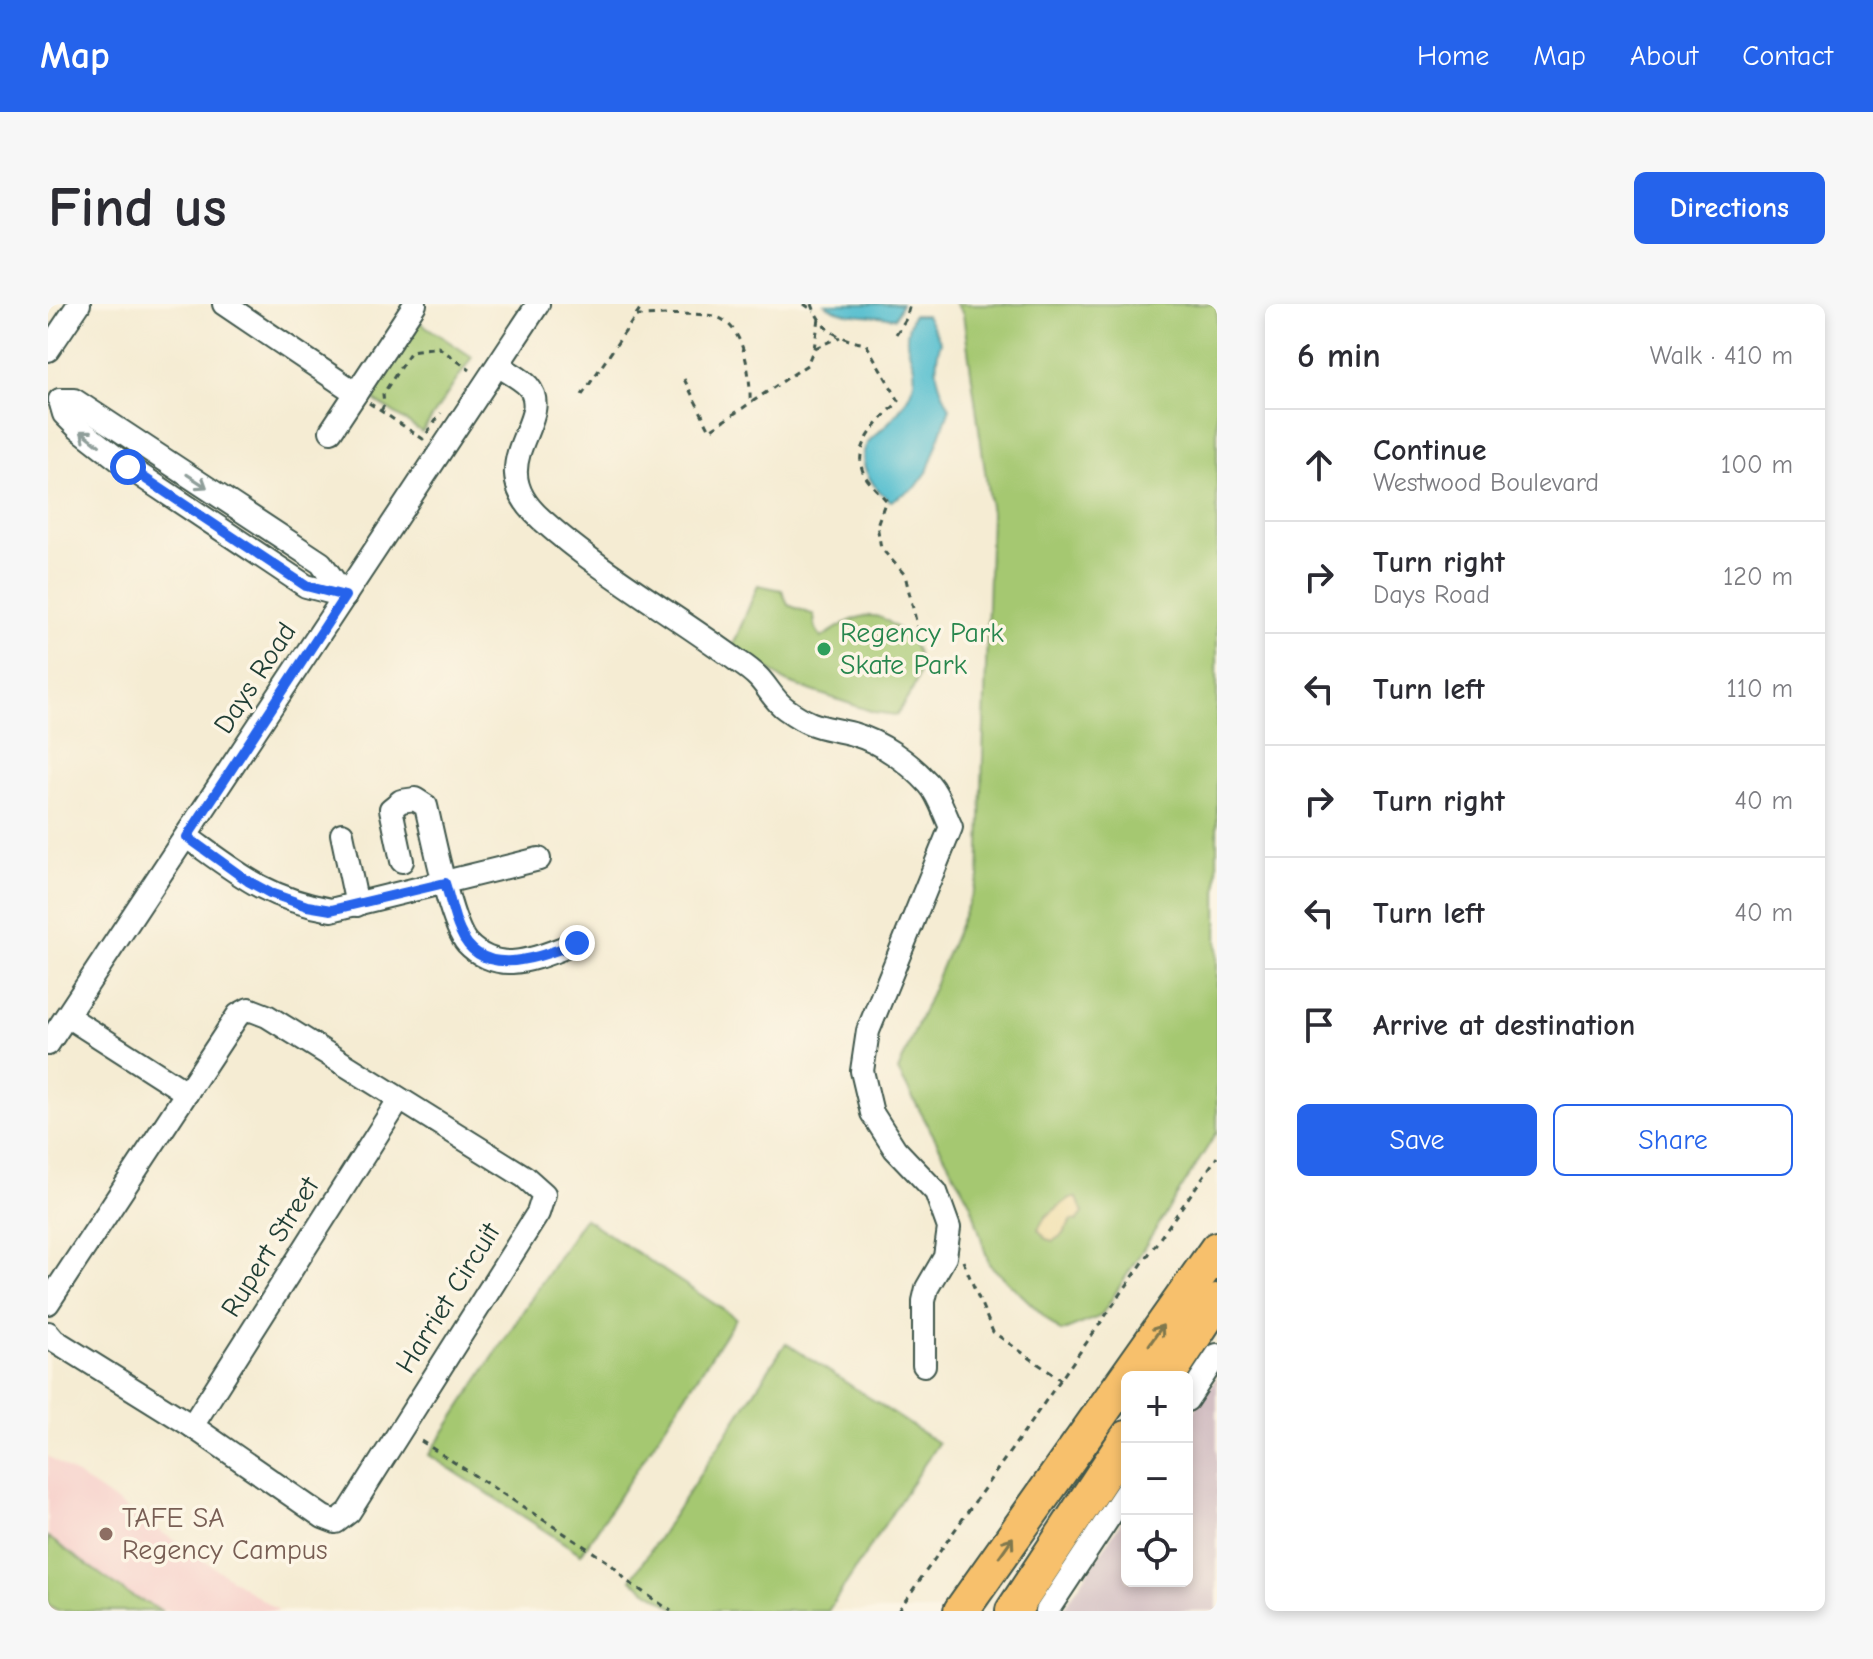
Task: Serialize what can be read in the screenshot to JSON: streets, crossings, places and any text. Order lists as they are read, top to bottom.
{
  "streets": {
    "street": ["Days Road", "Rupert Street", "Harriet Circuit"]
  },
  "crossings": [
    ["Rupert Street", "Harriet Circuit"]
  ],
  "places": ["Regency Park Skate Park", "TAFE SA Regency Campus"],
  "page": {
    "header": "Map",
    "nav": [
      "Home",
      "Map",
      "About",
      "Contact"
    ],
    "buttons": [
      "Directions",
      ["Save", "Share"]
    ],
    "title": "Find us",
    "heading": ["6 min", "Walk · 410 m"],
    "list": [
      ["Continue", "Westwood Boulevard", "100 m"],
      ["Turn right", "Days Road", "120 m"],
      ["Turn left", "110 m"],
      ["Turn right", "40 m"],
      ["Turn left", "40 m"],
      "Arrive at destination"
    ],
    "map_buttons": ["+", "−"]
  }
}
